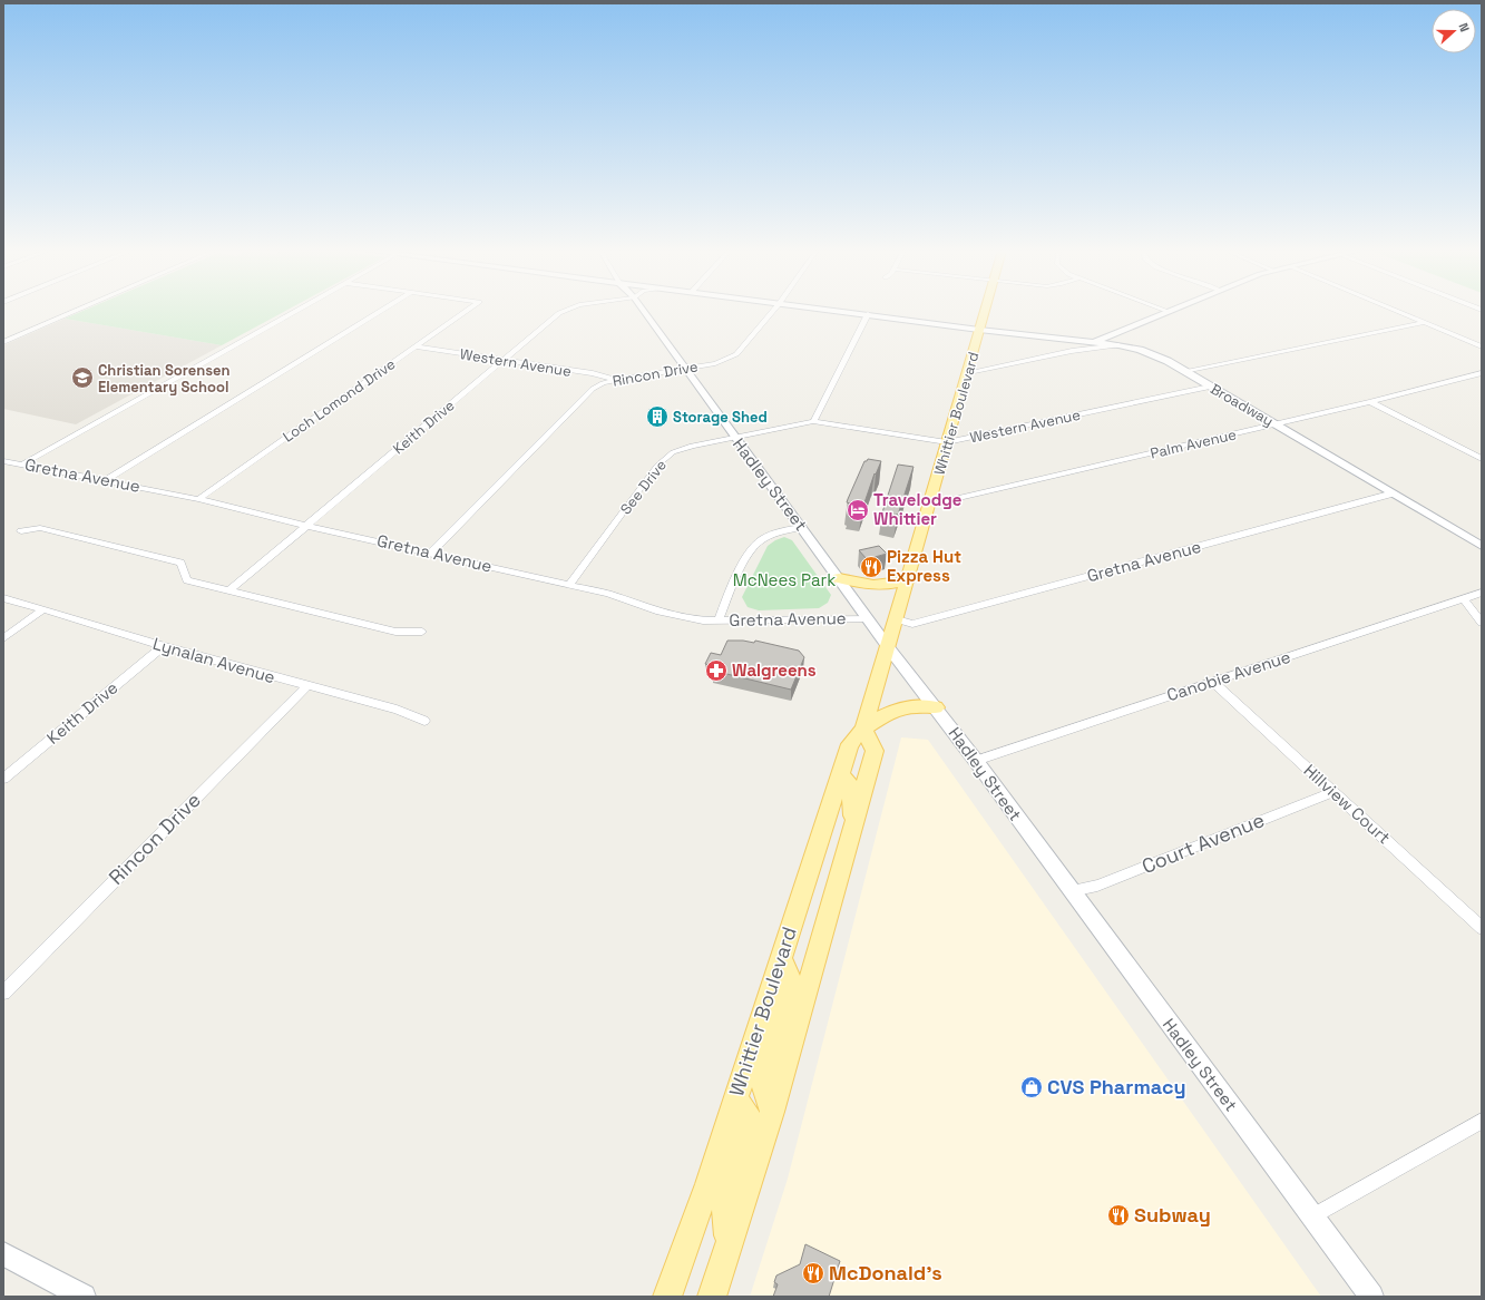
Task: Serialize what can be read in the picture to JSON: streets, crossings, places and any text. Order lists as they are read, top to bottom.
{
  "streets": {
    "main road": ["Whittier Boulevard"],
    "street": [
      "Western Avenue",
      "Rincon Drive",
      "Loch Lomond Drive",
      "Broadway",
      "Keith Drive",
      "Palm Avenue",
      "Gretna Avenue",
      "Hadley Street",
      "See Drive",
      "Lynalan Avenue",
      "Canobie Avenue",
      "Hillview Court",
      "Court Avenue"
    ]
  },
  "crossings": [
    ["Western Avenue", "Rincon Drive"],
    ["Western Avenue", "Loch Lomond Drive"],
    ["Western Avenue", "Broadway"],
    ["Western Avenue", "Whittier Boulevard"],
    ["Western Avenue", "Keith Drive"],
    ["Western Avenue", "See Drive"],
    ["Rincon Drive", "Gretna Avenue"],
    ["Rincon Drive", "Hadley Street"],
    ["Rincon Drive", "Lynalan Avenue"],
    ["Loch Lomond Drive", "Gretna Avenue"],
    ["Broadway", "Whittier Boulevard"],
    ["Broadway", "Palm Avenue"],
    ["Broadway", "Gretna Avenue"],
    ["Whittier Boulevard", "Palm Avenue"],
    ["Whittier Boulevard", "Gretna Avenue"],
    ["Whittier Boulevard", "Hadley Street"],
    ["Keith Drive", "Gretna Avenue"],
    ["Keith Drive", "Lynalan Avenue"],
    ["Gretna Avenue", "Hadley Street"],
    ["Gretna Avenue", "See Drive"],
    ["Hadley Street", "See Drive"],
    ["Hadley Street", "Canobie Avenue"],
    ["Hadley Street", "Court Avenue"],
    ["Canobie Avenue", "Hillview Court"],
    ["Hillview Court", "Court Avenue"]
  ],
  "parks": ["McNees Park"],
  "places": {
    "school or university": ["Christian Sorensen Elementary School"],
    "building": ["Storage Shed"],
    "hotel": ["Travelodge Whittier"],
    "restaurant": ["Pizza Hut Express", "Subway", "McDonald's"],
    "pharmacy": ["Walgreens"],
    "shop": ["CVS Pharmacy"]
  },
  "north": "right"
}
